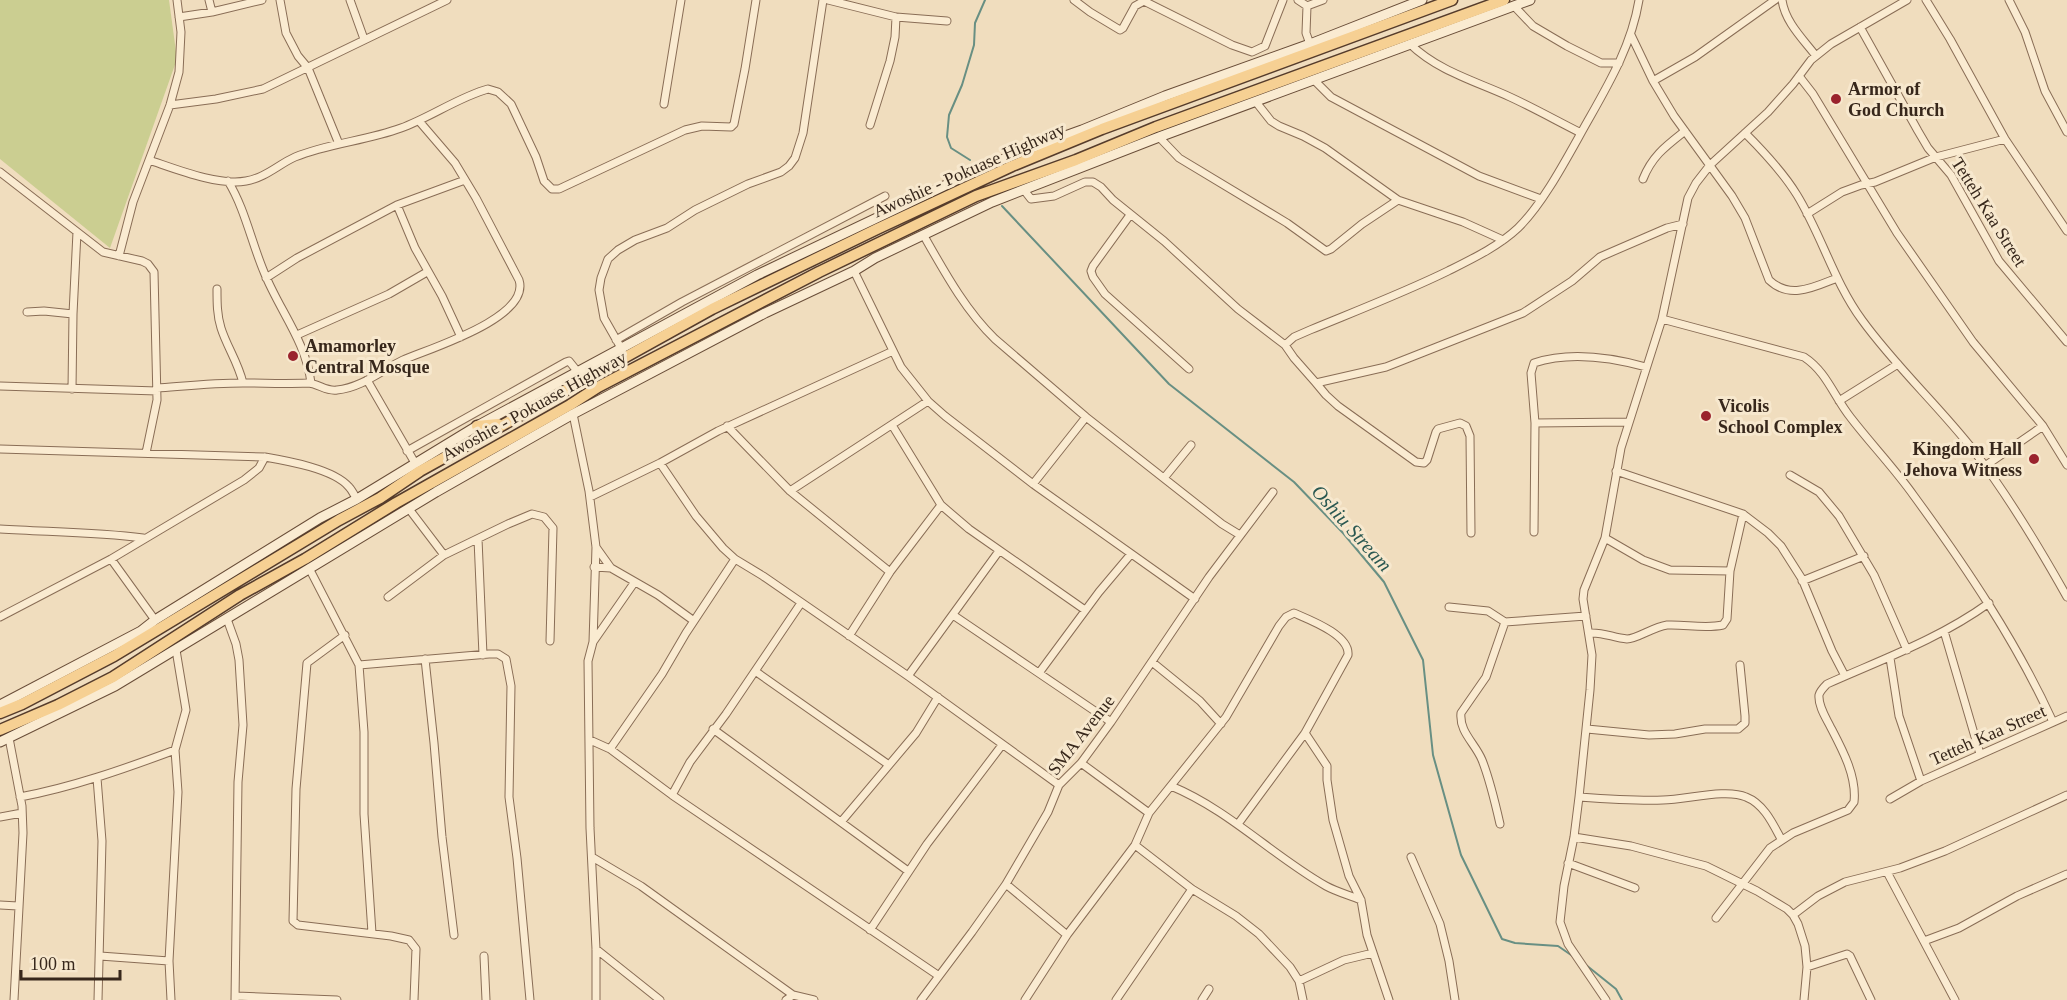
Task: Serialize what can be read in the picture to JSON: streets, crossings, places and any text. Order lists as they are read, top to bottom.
{
  "streets": {
    "main road": ["Awoshie - Pokuase Highway"],
    "street": ["Tetteh Kaa Street", "SMA Avenue"]
  },
  "water": ["Oshiu Stream"],
  "places": [
    "Armor of God Church",
    "Amamorley Central Mosque",
    "Vicolis School Complex",
    "Kingdom Hall Jehova Witness"
  ],
  "scale_bar": "100 m"
}
